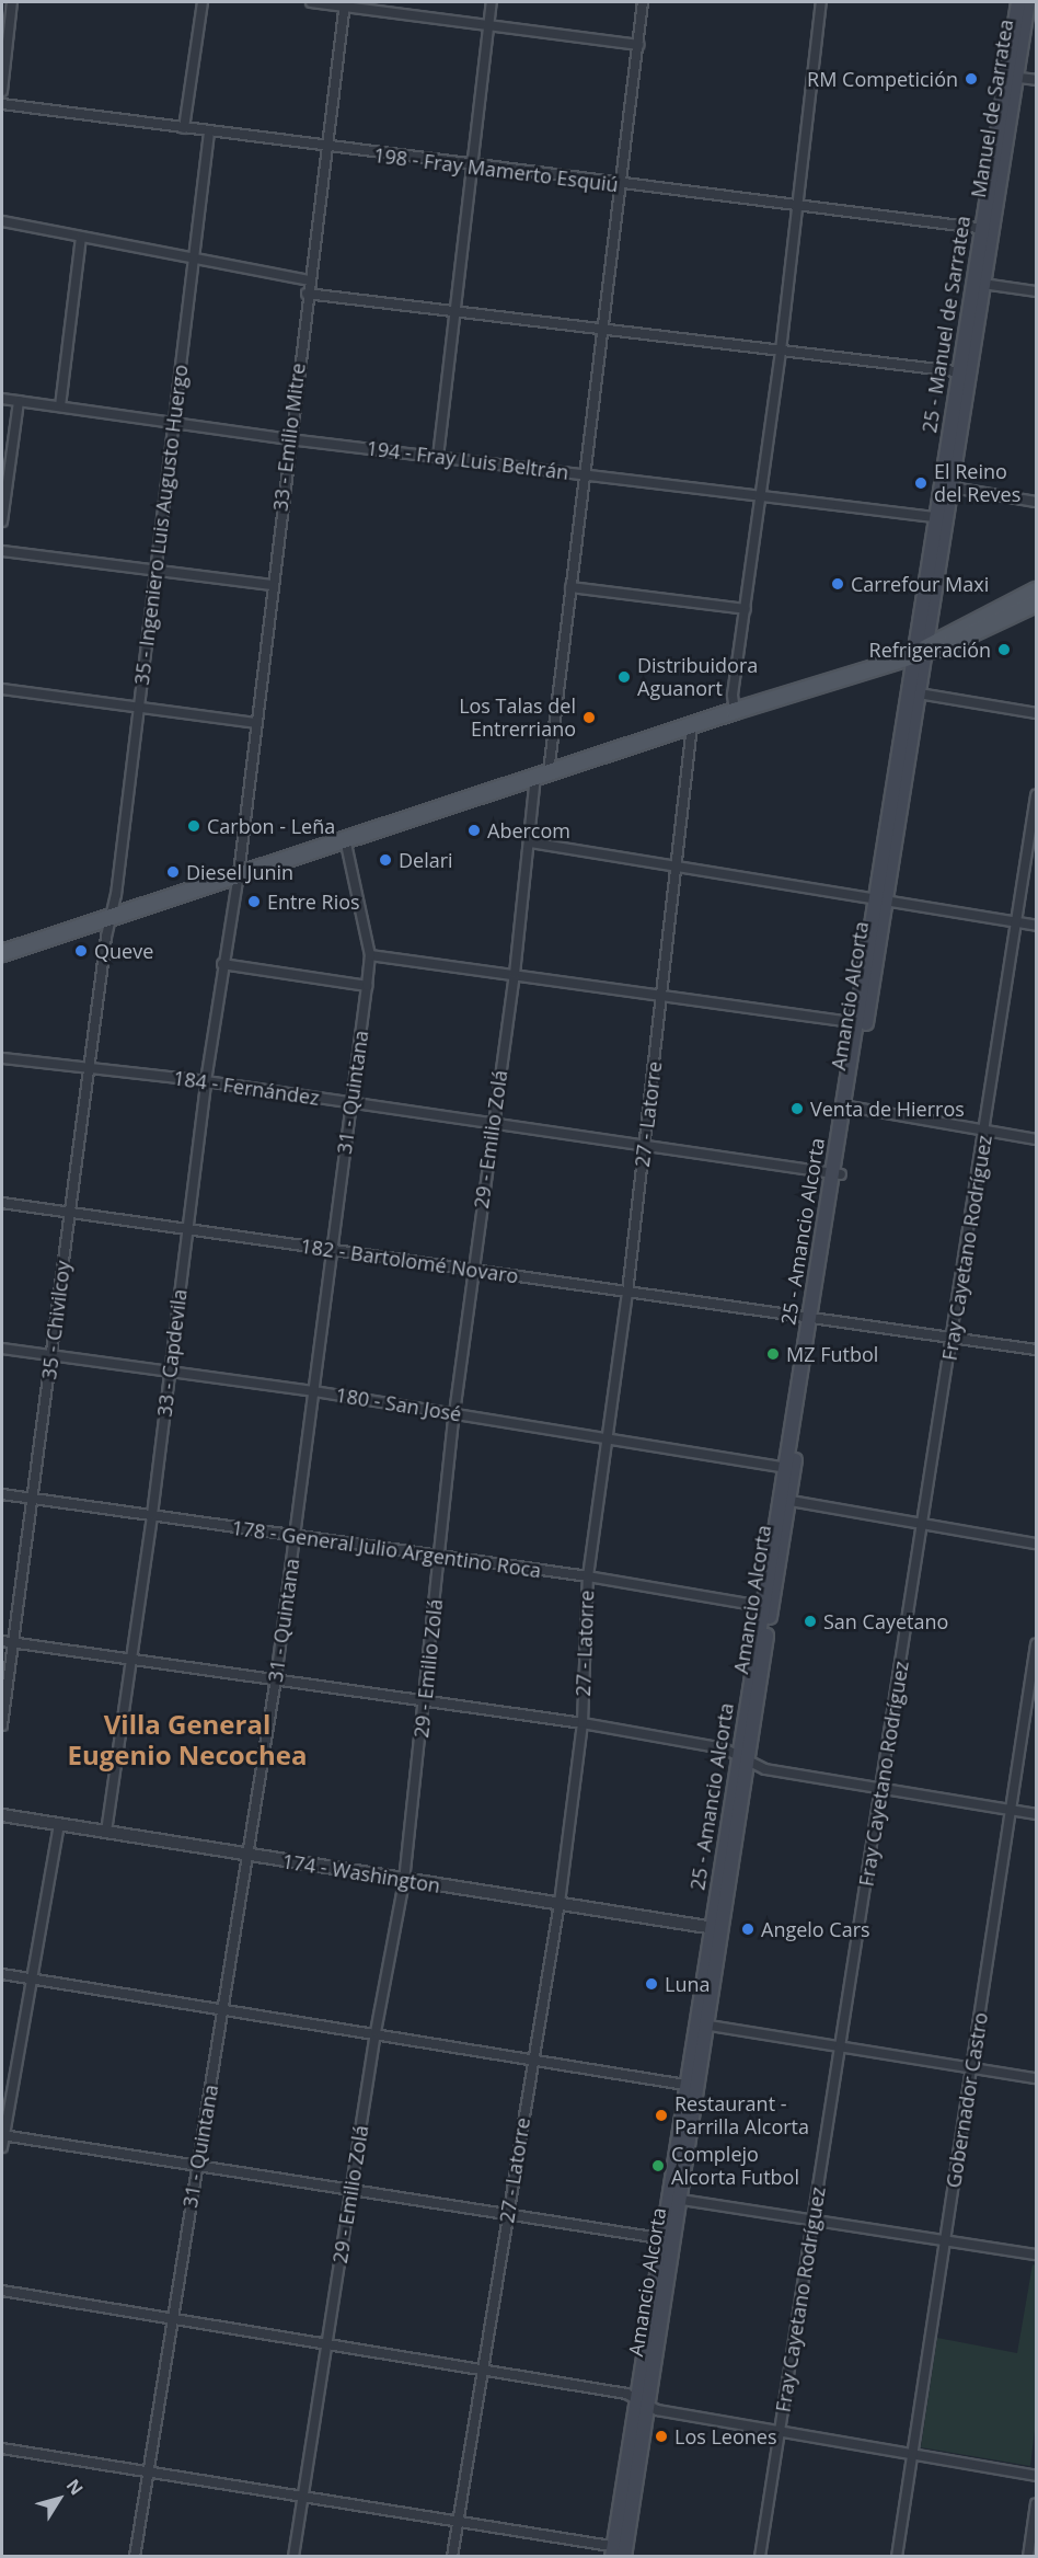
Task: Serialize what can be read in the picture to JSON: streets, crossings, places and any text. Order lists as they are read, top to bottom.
{
  "streets": {
    "main road": [
      "Manuel de Sarratea",
      "25 - Manuel de Sarratea",
      "Amancio Alcorta",
      "25 - Amancio Alcorta"
    ],
    "street": [
      "198 - Fray Mamerto Esquiú",
      "33 - Emilio Mitre",
      "194 - Fray Luis Beltrán",
      "35 - Ingeniero Luis Augusto Huergo",
      "184 - Fernández",
      "31 - Quintana",
      "27 - Latorre",
      "29 - Emilio Zolá",
      "Fray Cayetano Rodríguez",
      "182 - Bartolomé Novaro",
      "35 - Chivilcoy",
      "33 - Capdevila",
      "180 - San José",
      "178 - General Julio Argentino Roca",
      "174 - Washington",
      "Gobernador Castro"
    ]
  },
  "crossings": [
    ["Manuel de Sarratea", "198 - Fray Mamerto Esquiú"],
    ["Manuel de Sarratea", "25 - Manuel de Sarratea"],
    ["Manuel de Sarratea", "Amancio Alcorta"],
    ["Manuel de Sarratea", "25 - Amancio Alcorta"],
    ["198 - Fray Mamerto Esquiú", "25 - Manuel de Sarratea"],
    ["198 - Fray Mamerto Esquiú", "33 - Emilio Mitre"],
    ["198 - Fray Mamerto Esquiú", "35 - Ingeniero Luis Augusto Huergo"],
    ["198 - Fray Mamerto Esquiú", "29 - Emilio Zolá"],
    ["33 - Emilio Mitre", "194 - Fray Luis Beltrán"],
    ["33 - Emilio Mitre", "33 - Capdevila"],
    ["194 - Fray Luis Beltrán", "35 - Ingeniero Luis Augusto Huergo"],
    ["194 - Fray Luis Beltrán", "29 - Emilio Zolá"],
    ["35 - Ingeniero Luis Augusto Huergo", "35 - Chivilcoy"],
    ["Amancio Alcorta", "25 - Amancio Alcorta"],
    ["Amancio Alcorta", "180 - San José"],
    ["Amancio Alcorta", "178 - General Julio Argentino Roca"],
    ["Amancio Alcorta", "174 - Washington"],
    ["184 - Fernández", "31 - Quintana"],
    ["184 - Fernández", "27 - Latorre"],
    ["184 - Fernández", "29 - Emilio Zolá"],
    ["184 - Fernández", "25 - Amancio Alcorta"],
    ["184 - Fernández", "35 - Chivilcoy"],
    ["184 - Fernández", "33 - Capdevila"],
    ["31 - Quintana", "182 - Bartolomé Novaro"],
    ["31 - Quintana", "180 - San José"],
    ["31 - Quintana", "178 - General Julio Argentino Roca"],
    ["31 - Quintana", "174 - Washington"],
    ["27 - Latorre", "182 - Bartolomé Novaro"],
    ["27 - Latorre", "180 - San José"],
    ["27 - Latorre", "178 - General Julio Argentino Roca"],
    ["27 - Latorre", "174 - Washington"],
    ["29 - Emilio Zolá", "182 - Bartolomé Novaro"],
    ["29 - Emilio Zolá", "180 - San José"],
    ["29 - Emilio Zolá", "178 - General Julio Argentino Roca"],
    ["29 - Emilio Zolá", "174 - Washington"],
    ["25 - Amancio Alcorta", "182 - Bartolomé Novaro"],
    ["25 - Amancio Alcorta", "180 - San José"],
    ["Fray Cayetano Rodríguez", "182 - Bartolomé Novaro"],
    ["182 - Bartolomé Novaro", "35 - Chivilcoy"],
    ["182 - Bartolomé Novaro", "33 - Capdevila"],
    ["35 - Chivilcoy", "180 - San José"],
    ["35 - Chivilcoy", "178 - General Julio Argentino Roca"],
    ["33 - Capdevila", "180 - San José"],
    ["33 - Capdevila", "178 - General Julio Argentino Roca"],
    ["33 - Capdevila", "174 - Washington"]
  ],
  "districts": ["Villa General Eugenio Necochea"],
  "places": [
    "RM Competición",
    "El Reino del Reves",
    "Carrefour Maxi",
    "Refrigeración",
    "Distribuidora Aguanort",
    "Los Talas del Entrerriano",
    "Carbon - Leña",
    "Abercom",
    "Delari",
    "Diesel Junin",
    "Entre Rios",
    "Queve",
    "Venta de Hierros",
    "MZ Futbol",
    "San Cayetano",
    "Angelo Cars",
    "Luna",
    "Restaurant - Parrilla Alcorta",
    "Complejo Alcorta Futbol",
    "Los Leones"
  ],
  "north": "top right"
}
